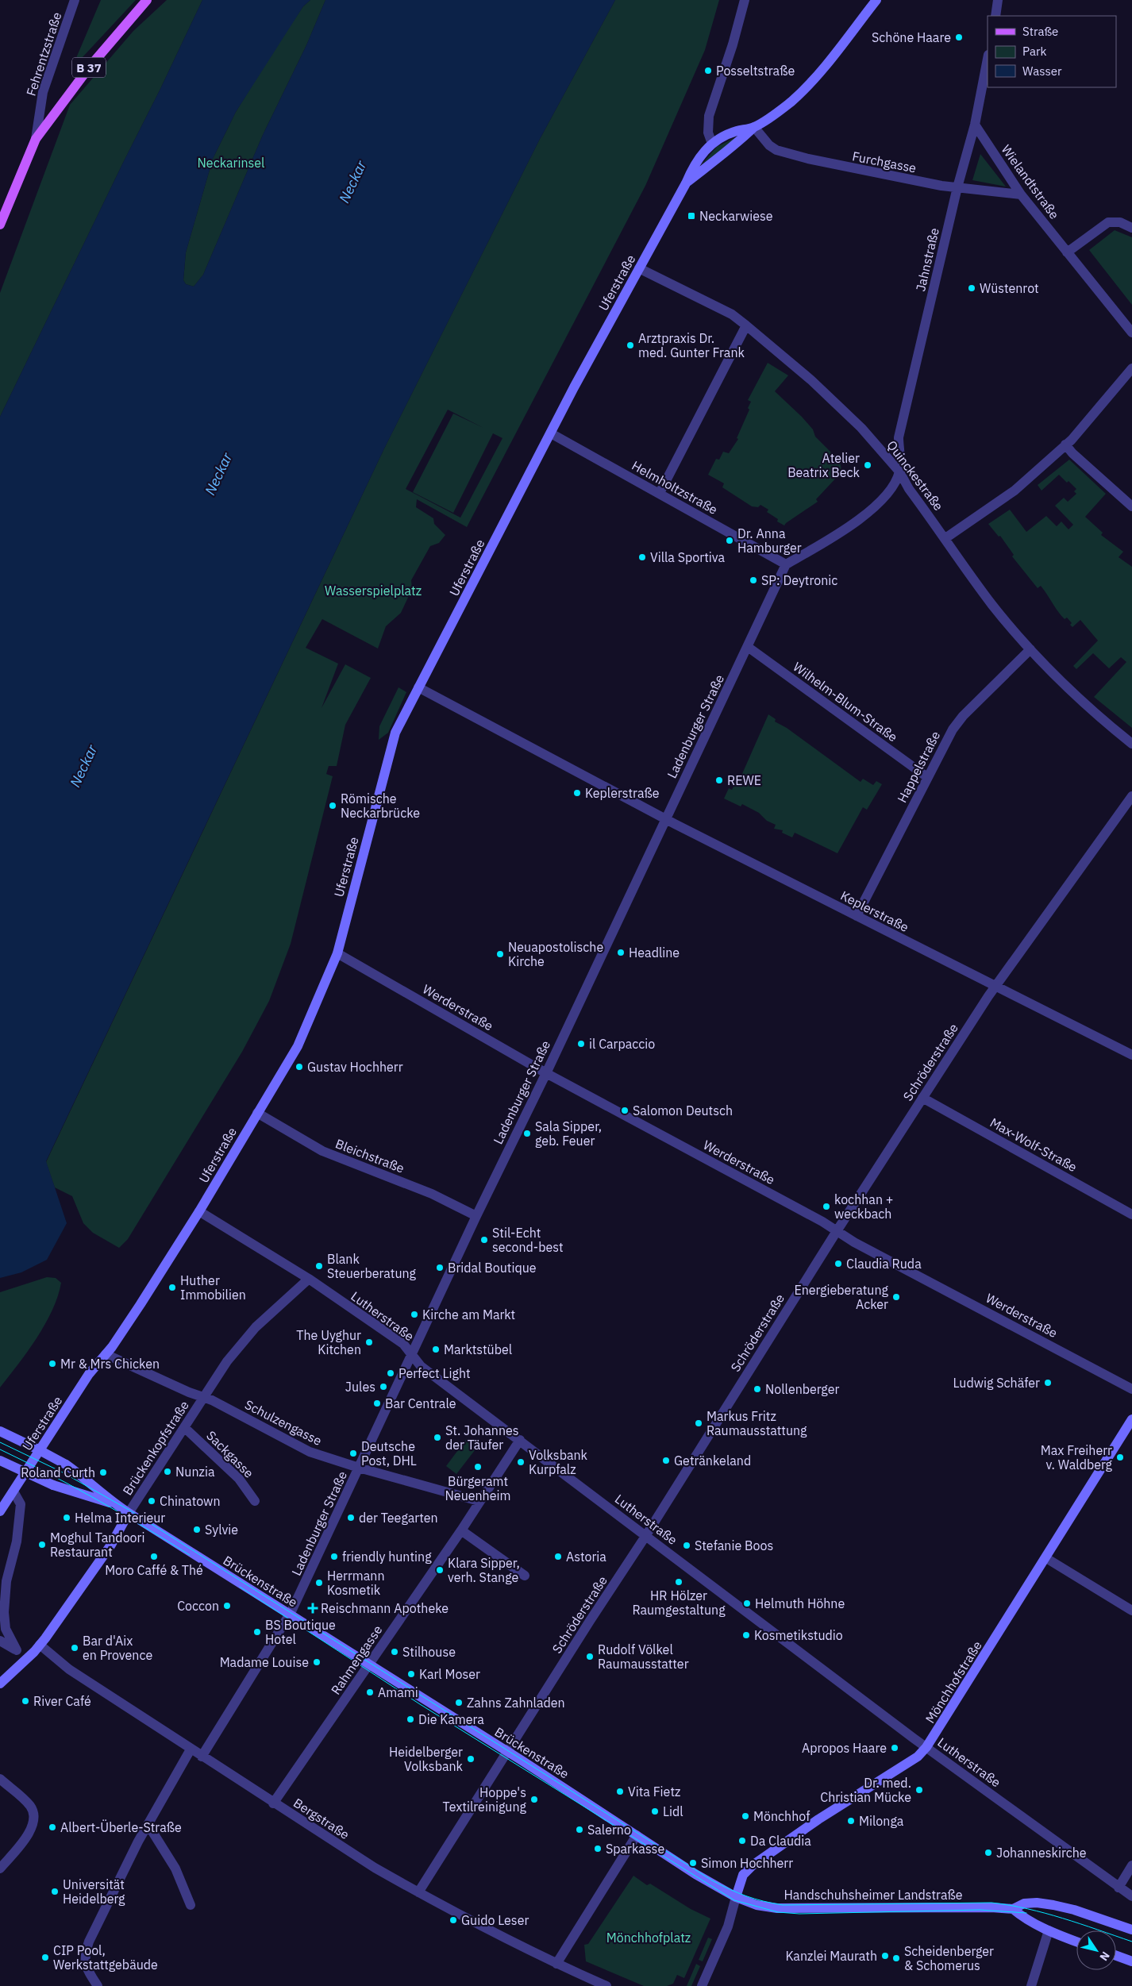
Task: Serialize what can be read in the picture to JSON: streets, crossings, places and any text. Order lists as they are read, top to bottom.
{
  "streets": {
    "main road": ["B 37"],
    "street": [
      "Fehrentzstraße",
      "Furchgasse",
      "Wielandtstraße",
      "Jahnstraße",
      "Uferstraße",
      "Quinckestraße",
      "Helmholtzstraße",
      "Wilhelm-Blum-Straße",
      "Ladenburger Straße",
      "Happelstraße",
      "Keplerstraße",
      "Werderstraße",
      "Schröderstraße",
      "Max-Wolf-Straße",
      "Bleichstraße",
      "Lutherstraße",
      "Schulzengasse",
      "Brückenkopfstraße",
      "Sackgasse",
      "Brückenstraße",
      "Rahmengasse",
      "Mönchhofstraße",
      "Bergstraße",
      "Handschuhsheimer Landstraße"
    ]
  },
  "crossings": [
    ["Fehrentzstraße", "B 37"],
    ["Furchgasse", "Wielandtstraße"],
    ["Furchgasse", "Jahnstraße"],
    ["Furchgasse", "Uferstraße"],
    ["Wielandtstraße", "Jahnstraße"],
    ["Jahnstraße", "Quinckestraße"],
    ["Uferstraße", "Quinckestraße"],
    ["Uferstraße", "Helmholtzstraße"],
    ["Uferstraße", "Keplerstraße"],
    ["Uferstraße", "Werderstraße"],
    ["Uferstraße", "Bleichstraße"],
    ["Uferstraße", "Lutherstraße"],
    ["Uferstraße", "Schulzengasse"],
    ["Quinckestraße", "Happelstraße"],
    ["Helmholtzstraße", "Ladenburger Straße"],
    ["Wilhelm-Blum-Straße", "Ladenburger Straße"],
    ["Wilhelm-Blum-Straße", "Happelstraße"],
    ["Ladenburger Straße", "Keplerstraße"],
    ["Ladenburger Straße", "Werderstraße"],
    ["Ladenburger Straße", "Bleichstraße"],
    ["Ladenburger Straße", "Lutherstraße"],
    ["Ladenburger Straße", "Schulzengasse"],
    ["Ladenburger Straße", "Brückenstraße"],
    ["Ladenburger Straße", "Bergstraße"],
    ["Happelstraße", "Keplerstraße"],
    ["Keplerstraße", "Schröderstraße"],
    ["Werderstraße", "Schröderstraße"],
    ["Schröderstraße", "Max-Wolf-Straße"],
    ["Schröderstraße", "Lutherstraße"],
    ["Schröderstraße", "Brückenstraße"],
    ["Schröderstraße", "Bergstraße"],
    ["Lutherstraße", "Brückenkopfstraße"],
    ["Lutherstraße", "Rahmengasse"],
    ["Lutherstraße", "Mönchhofstraße"],
    ["Schulzengasse", "Brückenkopfstraße"],
    ["Schulzengasse", "Rahmengasse"],
    ["Brückenkopfstraße", "Sackgasse"],
    ["Brückenkopfstraße", "Brückenstraße"],
    ["Brückenkopfstraße", "Bergstraße"],
    ["Brückenstraße", "Rahmengasse"],
    ["Brückenstraße", "Mönchhofstraße"],
    ["Brückenstraße", "Handschuhsheimer Landstraße"],
    ["Rahmengasse", "Bergstraße"],
    ["Mönchhofstraße", "Handschuhsheimer Landstraße"]
  ],
  "water": ["Neckar"],
  "parks": ["Neckarinsel", "Wasserspielplatz", "Mönchhofplatz"],
  "places": {
    "other": [
      "Schöne Haare",
      "Posseltstraße",
      "Wüstenrot",
      "Arztpraxis Dr. med. Gunter Frank",
      "Atelier Beatrix Beck",
      "Dr. Anna Hamburger",
      "Villa Sportiva",
      "SP: Deytronic",
      "REWE",
      "Keplerstraße",
      "Römische Neckarbrücke",
      "Headline",
      "Neuapostolische Kirche",
      "il Carpaccio",
      "Gustav Hochherr",
      "Salomon Deutsch",
      "Sala Sipper, geb. Feuer",
      "kochhan + weckbach",
      "Stil-Echt second-best",
      "Claudia Ruda",
      "Blank Steuerberatung",
      "Bridal Boutique",
      "Huther Immobilien",
      "Energieberatung Acker",
      "Kirche am Markt",
      "The Uyghur Kitchen",
      "Marktstübel",
      "Mr & Mrs Chicken",
      "Perfect Light",
      "Ludwig Schäfer",
      "Jules",
      "Nollenberger",
      "Bar Centrale",
      "Markus Fritz Raumausstattung",
      "St. Johannes der Täufer",
      "Deutsche Post, DHL",
      "Max Freiherr v. Waldberg",
      "Getränkeland",
      "Volksbank Kurpfalz",
      "Bürgeramt Neuenheim",
      "Nunzia",
      "Roland Curth",
      "Chinatown",
      "Helma Interieur",
      "der Teegarten",
      "Sylvie",
      "Moghul Tandoori Restaurant",
      "Stefanie Boos",
      "Moro Caffé & Thé",
      "friendly hunting",
      "Astoria",
      "Klara Sipper, verh. Stange",
      "HR Hölzer Raumgestaltung",
      "Herrmann Kosmetik",
      "Helmuth Höhne",
      "Coccon",
      "BS Boutique Hotel",
      "Kosmetikstudio",
      "Bar d'Aix en Provence",
      "Stilhouse",
      "Rudolf Völkel Raumausstatter",
      "Madame Louise",
      "Karl Moser",
      "Amami",
      "River Café",
      "Zahns Zahnladen",
      "Die Kamera",
      "Apropos Haare",
      "Heidelberger Volksbank",
      "Dr. med. Christian Mücke",
      "Vita Fietz",
      "Hoppe's Textilreinigung",
      "Lidl",
      "Mönchhof",
      "Milonga",
      "Albert-Überle-Straße",
      "Salerno",
      "Da Claudia",
      "Sparkasse",
      "Johanneskirche",
      "Simon Hochherr",
      "Universität Heidelberg",
      "Guido Leser",
      "Kanzlei Maurath",
      "CIP Pool, Werkstattgebäude",
      "Scheidenberger & Schomerus"
    ],
    "transit": ["Neckarwiese"],
    "health": ["Reischmann Apotheke"]
  },
  "legend": ["Straße", "Park", "Wasser"],
  "north": "bottom right"
}
